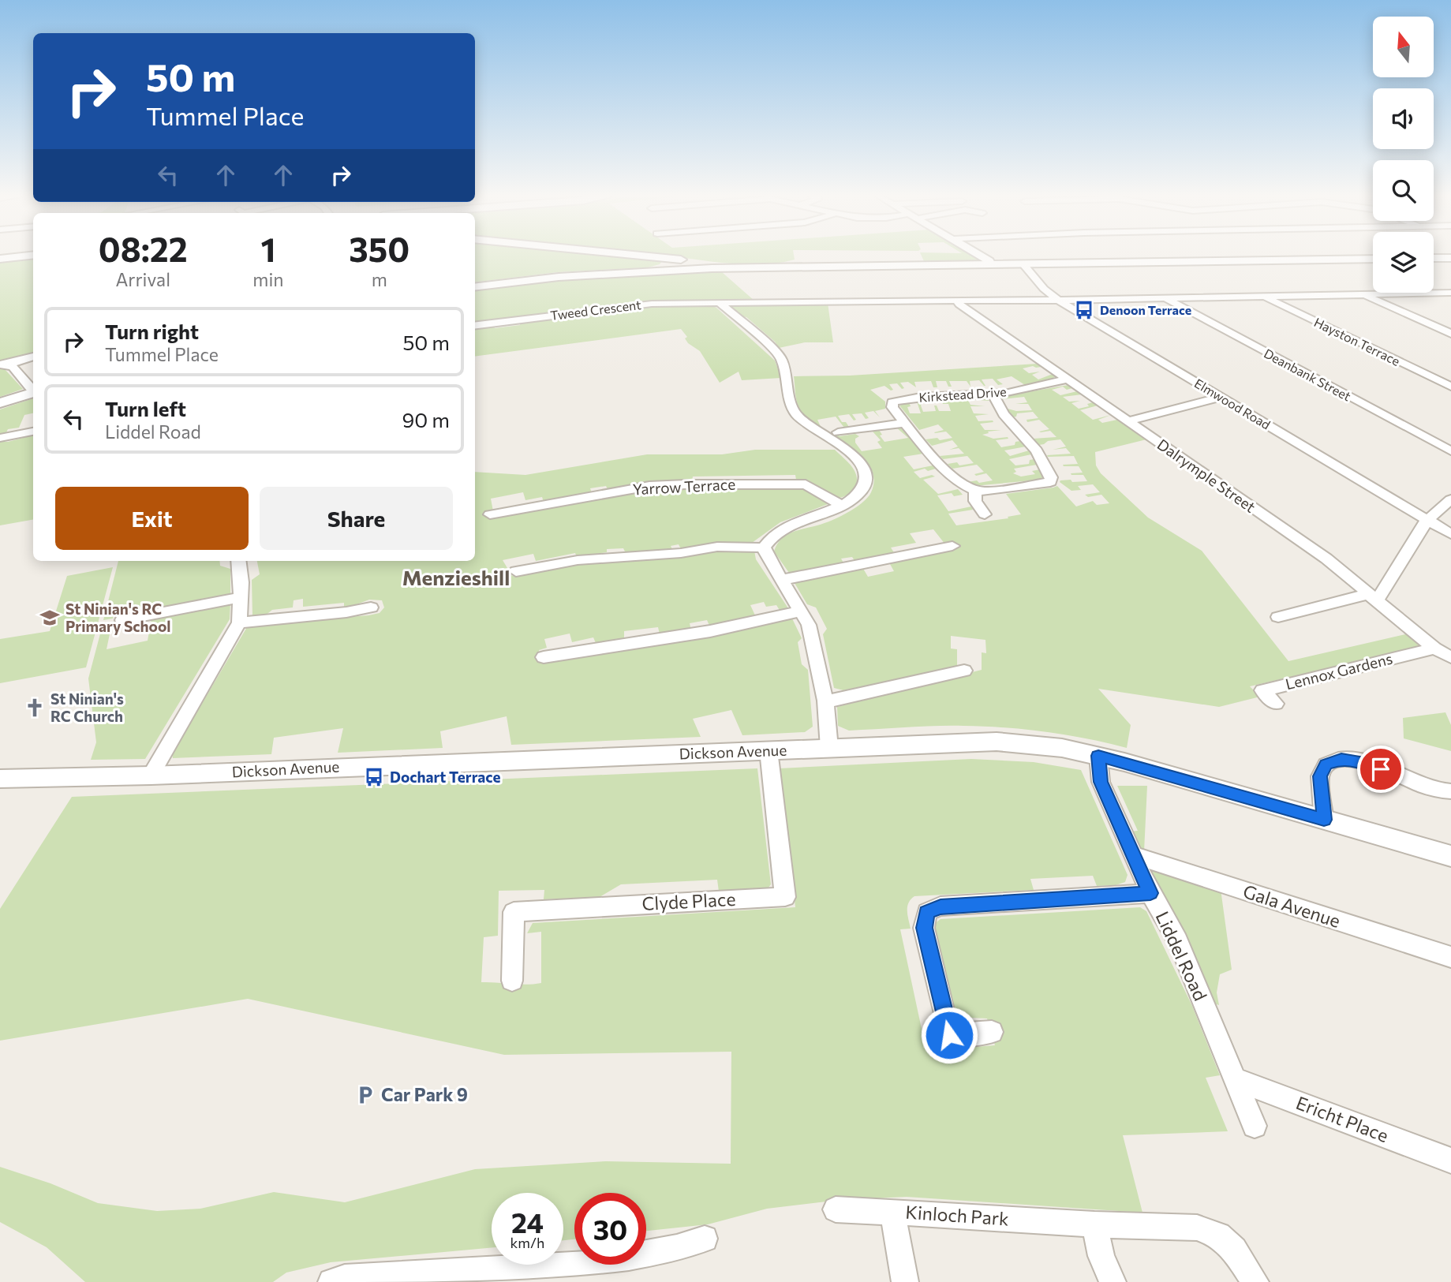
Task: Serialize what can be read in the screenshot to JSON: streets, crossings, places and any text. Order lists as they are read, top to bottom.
{
  "streets": {
    "street": [
      "Tweed Crescent",
      "Hayston Terrace",
      "Deanbank Street",
      "Kirkstead Drive",
      "Elmwood Road",
      "Dalrymple Street",
      "Yarrow Terrace",
      "Lennox Gardens",
      "Dickson Avenue",
      "Clyde Place",
      "Gala Avenue",
      "Liddel Road",
      "Ericht Place",
      "Kinloch Park"
    ]
  },
  "crossings": [
    ["Kirkstead Drive", "Dalrymple Street"],
    ["Dalrymple Street", "Lennox Gardens"],
    ["Dickson Avenue", "Clyde Place"],
    ["Dickson Avenue", "Liddel Road"],
    ["Gala Avenue", "Liddel Road"],
    ["Liddel Road", "Ericht Place"]
  ],
  "districts": ["Menzieshill"],
  "places": {
    "bus stop": ["Denoon Terrace", "Dochart Terrace"],
    "school or university": ["St Ninian's RC Primary School"],
    "church": ["St Ninian's RC Church"],
    "parking": ["Car Park 9"]
  },
  "north": "top",
  "page": {
    "turn": ["50 m", "Tummel Place"],
    "eta": [
      "08:22",
      "Arrival",
      "1",
      "min",
      "350",
      "m"
    ],
    "list": [
      {
        "name": "Turn right",
        "note": "Tummel Place",
        "value": "50 m"
      },
      {
        "name": "Turn left",
        "note": "Liddel Road",
        "value": "90 m"
      }
    ],
    "buttons": ["Exit", "Share"],
    "speed": "24 km/h",
    "limit": "30"
  }
}
